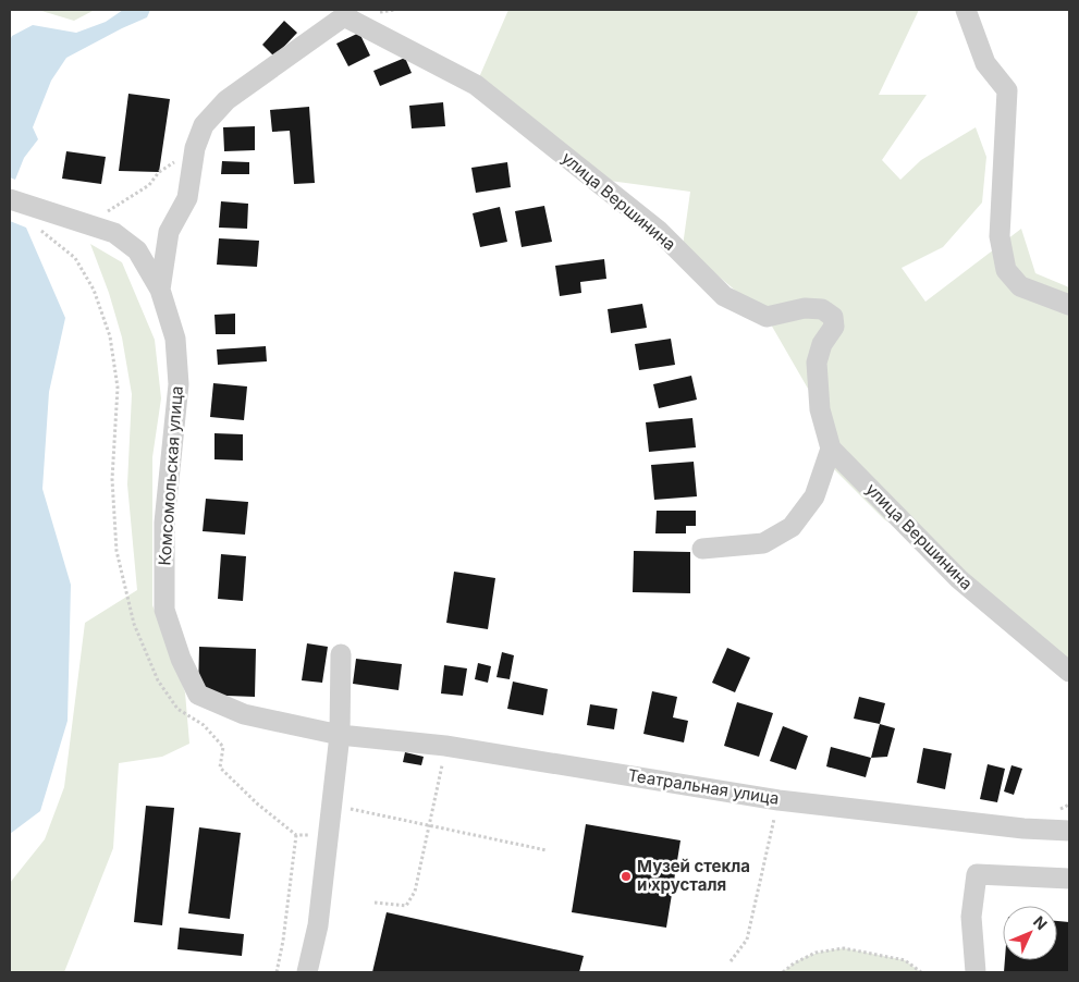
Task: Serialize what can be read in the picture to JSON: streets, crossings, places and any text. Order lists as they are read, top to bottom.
{
  "streets": {
    "street": ["улица Вершинина", "Комсомольская улица", "Театральная улица"]
  },
  "crossings": [
    ["Комсомольская улица", "Театральная улица"]
  ],
  "places": ["Музей стекла и хрусталя"],
  "north": "top right"
}
